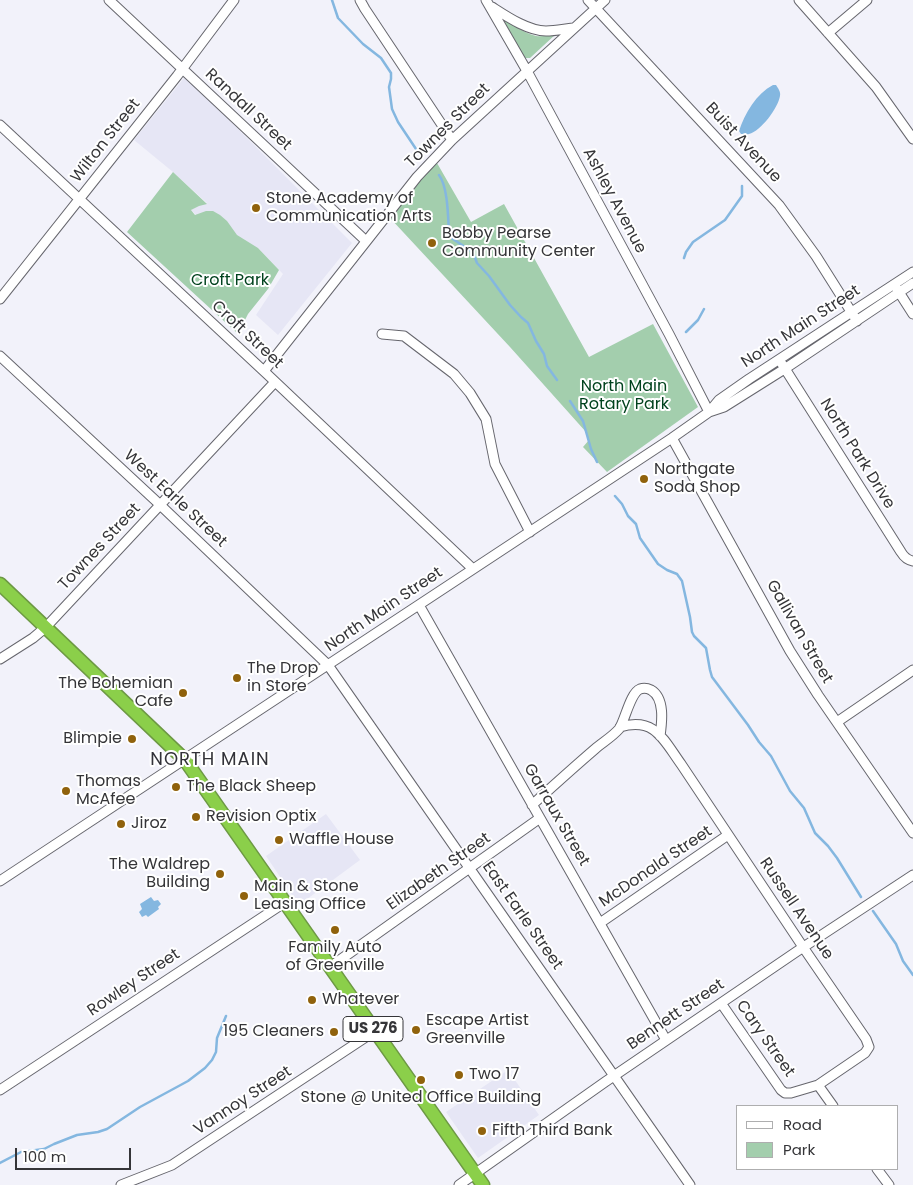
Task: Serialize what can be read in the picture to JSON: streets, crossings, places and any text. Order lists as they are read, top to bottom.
{
  "streets": {
    "highway": ["US 276"],
    "street": [
      "Randall Street",
      "Townes Street",
      "Wilton Street",
      "Buist Avenue",
      "Ashley Avenue",
      "North Main Street",
      "Croft Street",
      "North Park Drive",
      "West Earle Street",
      "Gallivan Street",
      "Garraux Street",
      "McDonald Street",
      "Elizabeth Street",
      "Russell Avenue",
      "East Earle Street",
      "Rowley Street",
      "Bennett Street",
      "Cary Street",
      "Vannoy Street"
    ]
  },
  "crossings": [
    ["Randall Street", "Townes Street"],
    ["Randall Street", "Wilton Street"],
    ["Townes Street", "Buist Avenue"],
    ["Townes Street", "Ashley Avenue"],
    ["Townes Street", "Croft Street"],
    ["Townes Street", "West Earle Street"],
    ["Townes Street", "US 276"],
    ["Wilton Street", "Croft Street"],
    ["Buist Avenue", "North Main Street"],
    ["Ashley Avenue", "North Main Street"],
    ["North Main Street", "Croft Street"],
    ["North Main Street", "North Park Drive"],
    ["North Main Street", "West Earle Street"],
    ["North Main Street", "Gallivan Street"],
    ["North Main Street", "Garraux Street"],
    ["North Main Street", "East Earle Street"],
    ["North Main Street", "US 276"],
    ["West Earle Street", "East Earle Street"],
    ["Garraux Street", "McDonald Street"],
    ["Garraux Street", "Elizabeth Street"],
    ["Garraux Street", "Bennett Street"],
    ["McDonald Street", "Russell Avenue"],
    ["Elizabeth Street", "East Earle Street"],
    ["Elizabeth Street", "US 276"],
    ["Russell Avenue", "Bennett Street"],
    ["Russell Avenue", "Cary Street"],
    ["East Earle Street", "Bennett Street"],
    ["Rowley Street", "US 276"],
    ["Bennett Street", "US 276"],
    ["Bennett Street", "Cary Street"],
    ["US 276", "Vannoy Street"]
  ],
  "districts": ["NORTH MAIN"],
  "parks": ["Croft Park", "North Main Rotary Park"],
  "places": [
    "Stone Academy of Communication Arts",
    "Bobby Pearse Community Center",
    "Northgate Soda Shop",
    "The Drop in Store",
    "The Bohemian Cafe",
    "Blimpie",
    "The Black Sheep",
    "Thomas McAfee",
    "Revision Optix",
    "Jiroz",
    "Waffle House",
    "The Waldrep Building",
    "Main & Stone Leasing Office",
    "Family Auto of Greenville",
    "Whatever",
    "Escape Artist Greenville",
    "195 Cleaners",
    "Two 17",
    "Stone @ United Office Building",
    "Fifth Third Bank"
  ],
  "legend": ["Road", "Park"],
  "scale_bar": "100 m"
}
